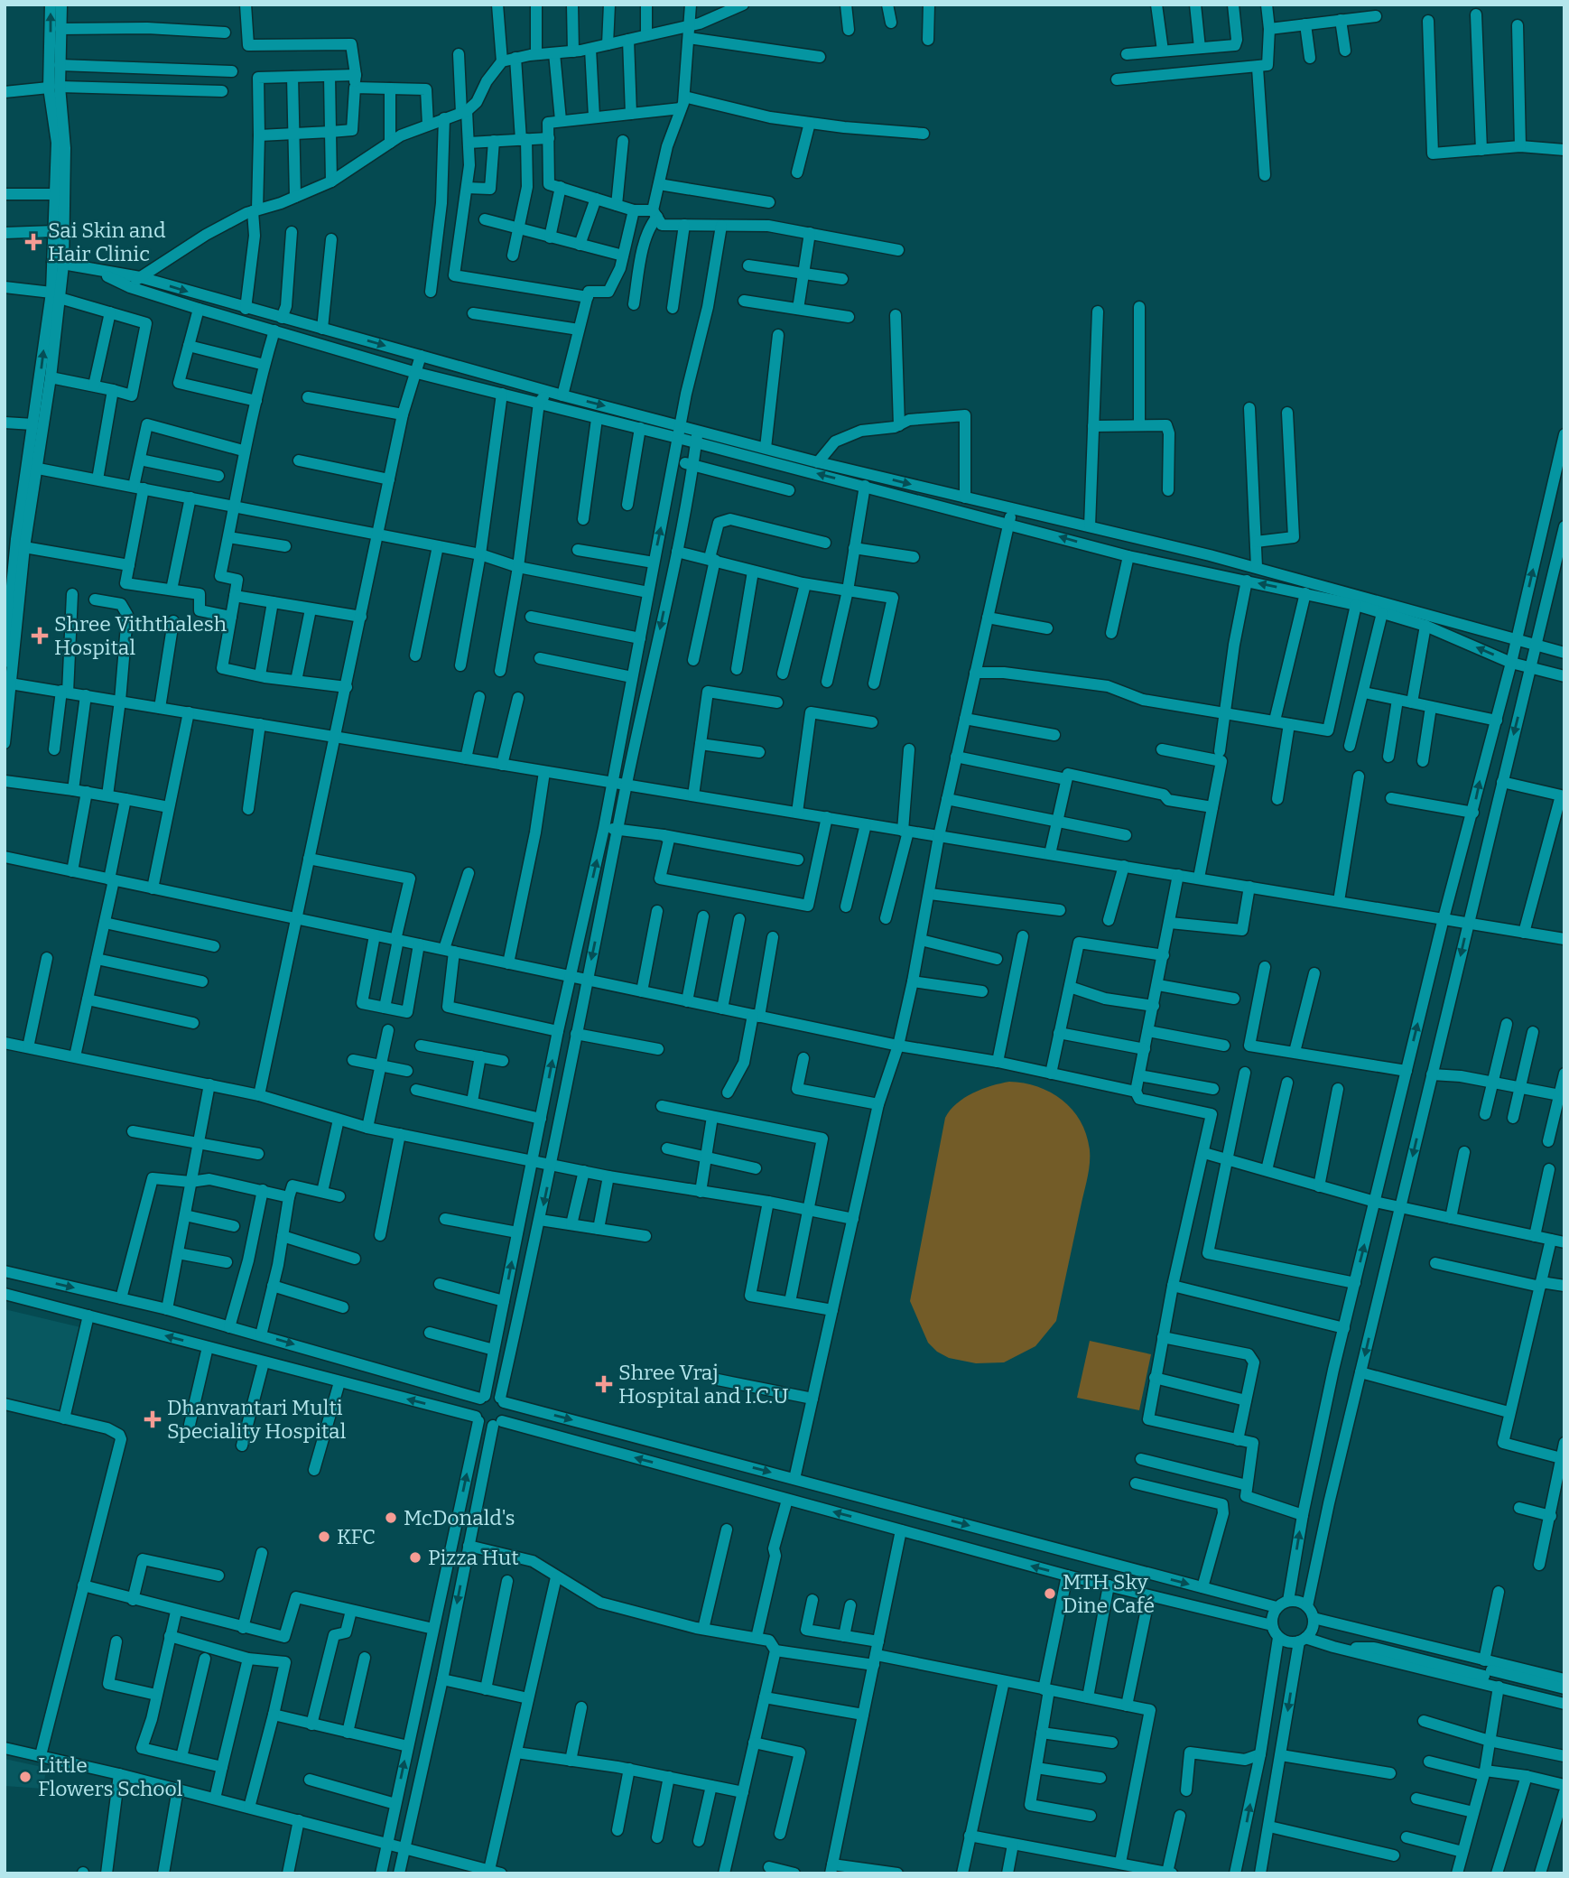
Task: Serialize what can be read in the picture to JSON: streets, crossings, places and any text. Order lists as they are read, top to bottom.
{
  "places": {
    "health": [
      "Sai Skin and Hair Clinic",
      "Shree Viththalesh Hospital",
      "Shree Vraj Hospital and I.C.U",
      "Dhanvantari Multi Speciality Hospital"
    ],
    "other": [
      "McDonald's",
      "KFC",
      "Pizza Hut",
      "MTH Sky Dine Café",
      "Little Flowers School"
    ]
  }
}
